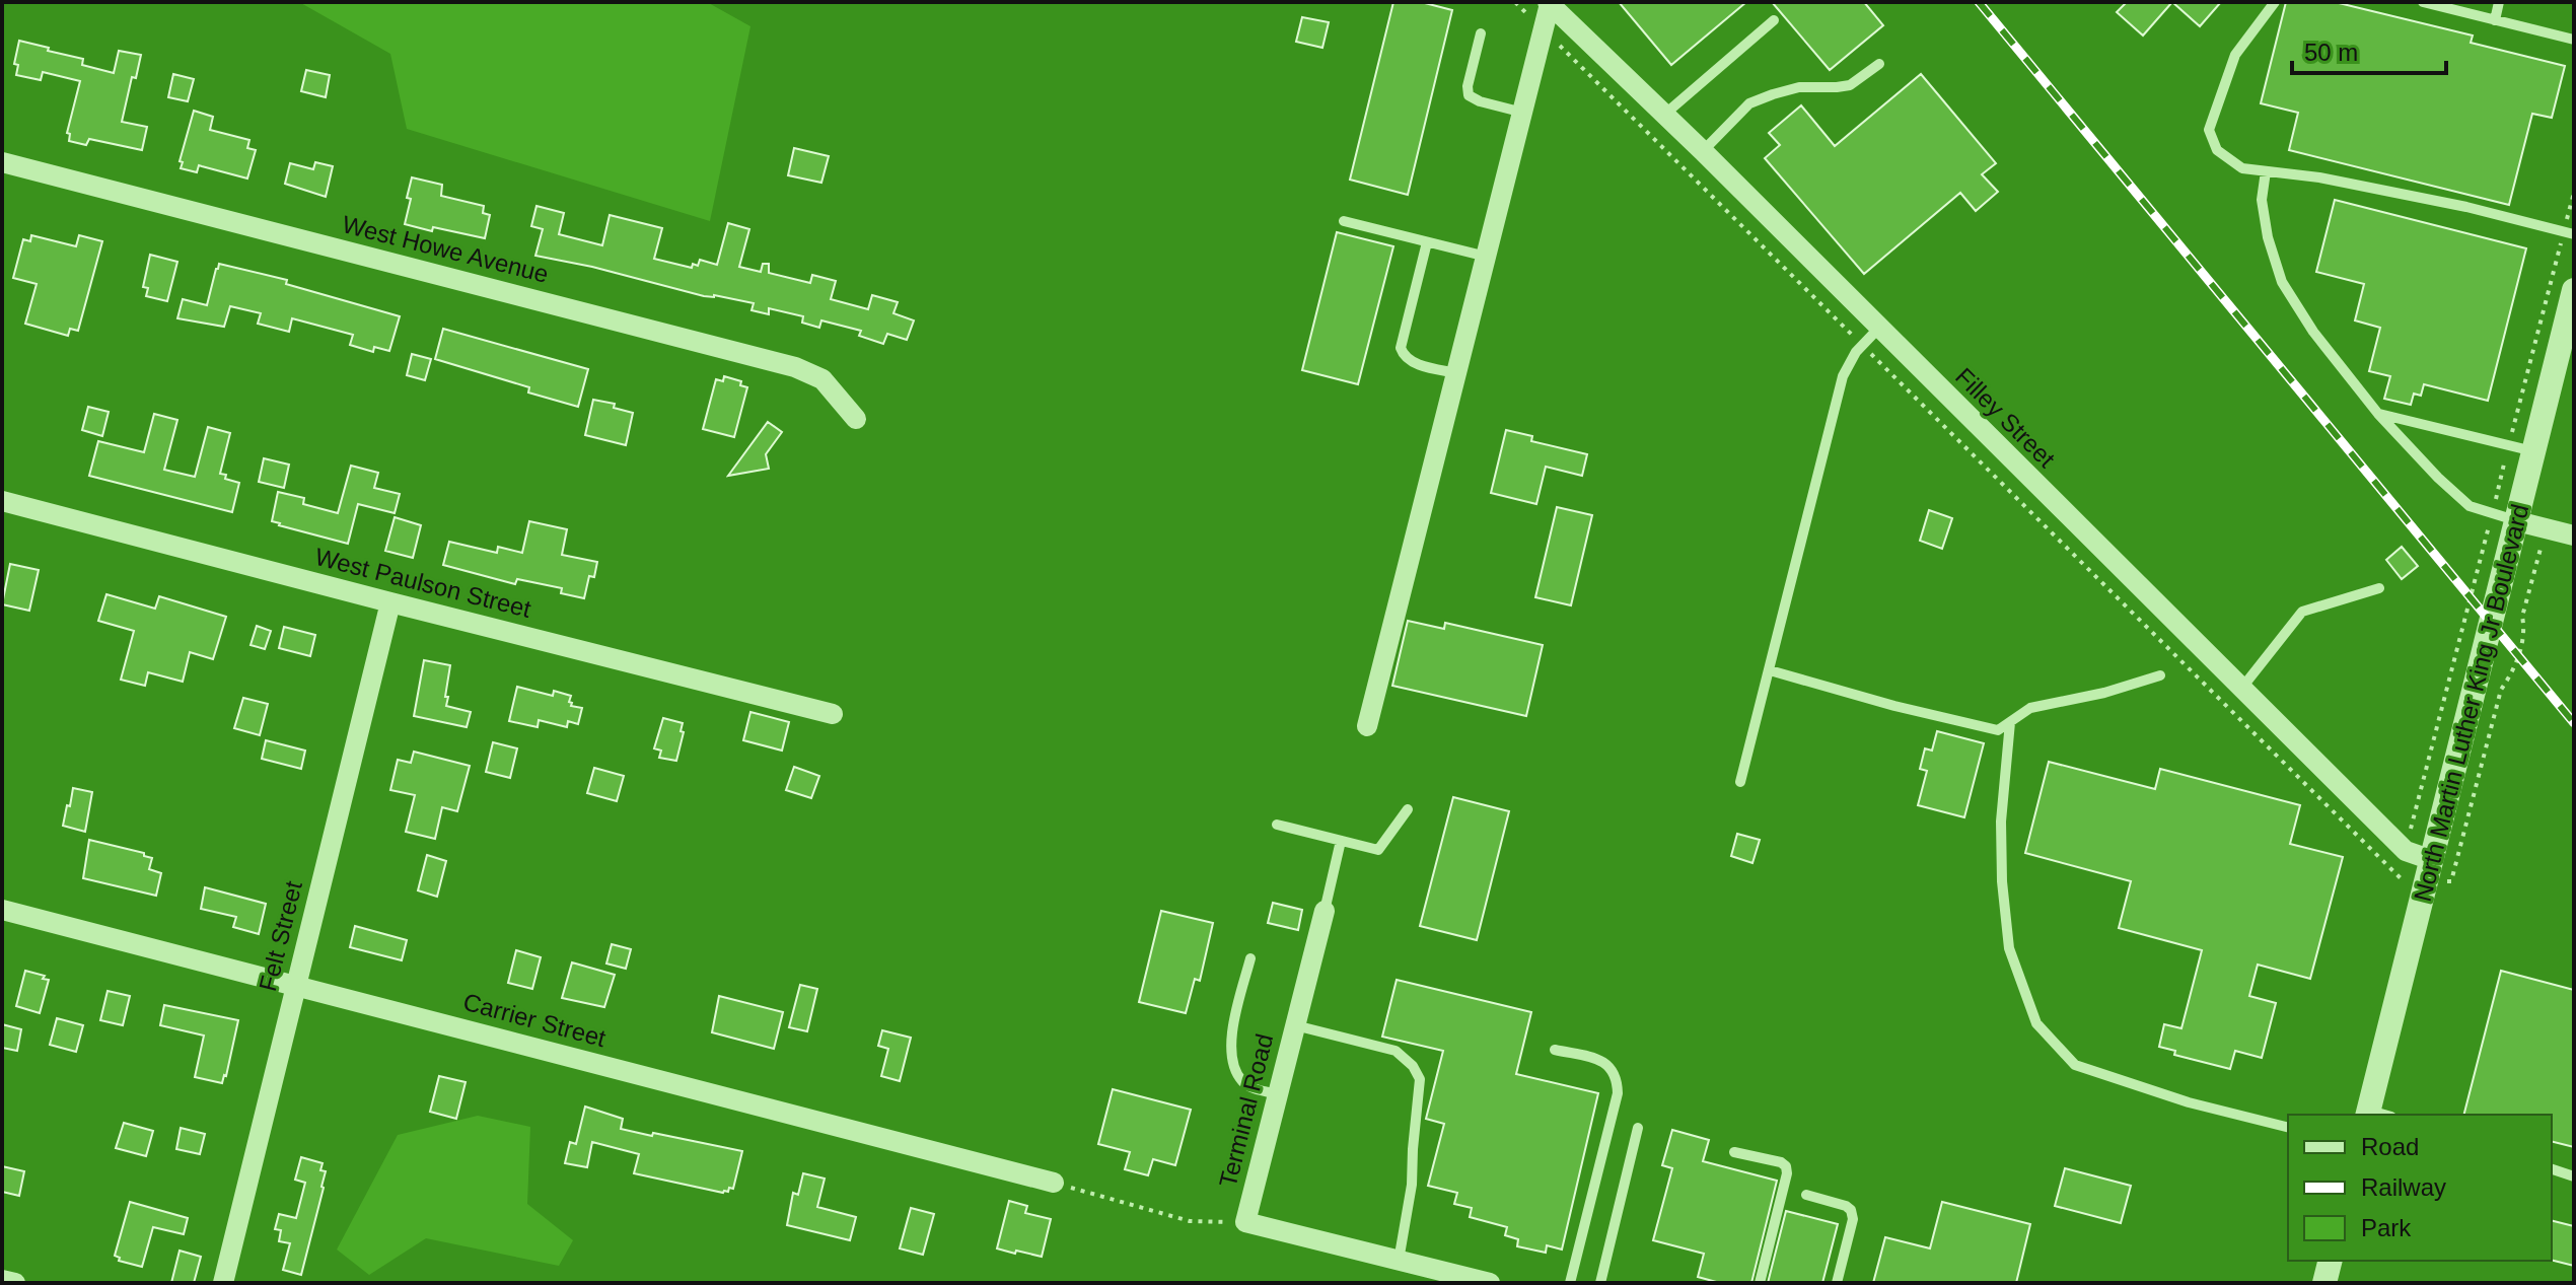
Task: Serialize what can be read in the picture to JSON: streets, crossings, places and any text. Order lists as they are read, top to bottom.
{
  "streets": {
    "street": [
      "West Howe Avenue",
      "Filley Street",
      "West Paulson Street",
      "North Martin Luther King Jr Boulevard",
      "Felt Street",
      "Carrier Street",
      "Terminal Road"
    ]
  },
  "crossings": [
    ["Filley Street", "North Martin Luther King Jr Boulevard"],
    ["West Paulson Street", "Felt Street"],
    ["Felt Street", "Carrier Street"]
  ],
  "legend": ["Road", "Railway", "Park"],
  "scale_bar": "50 m"
}
